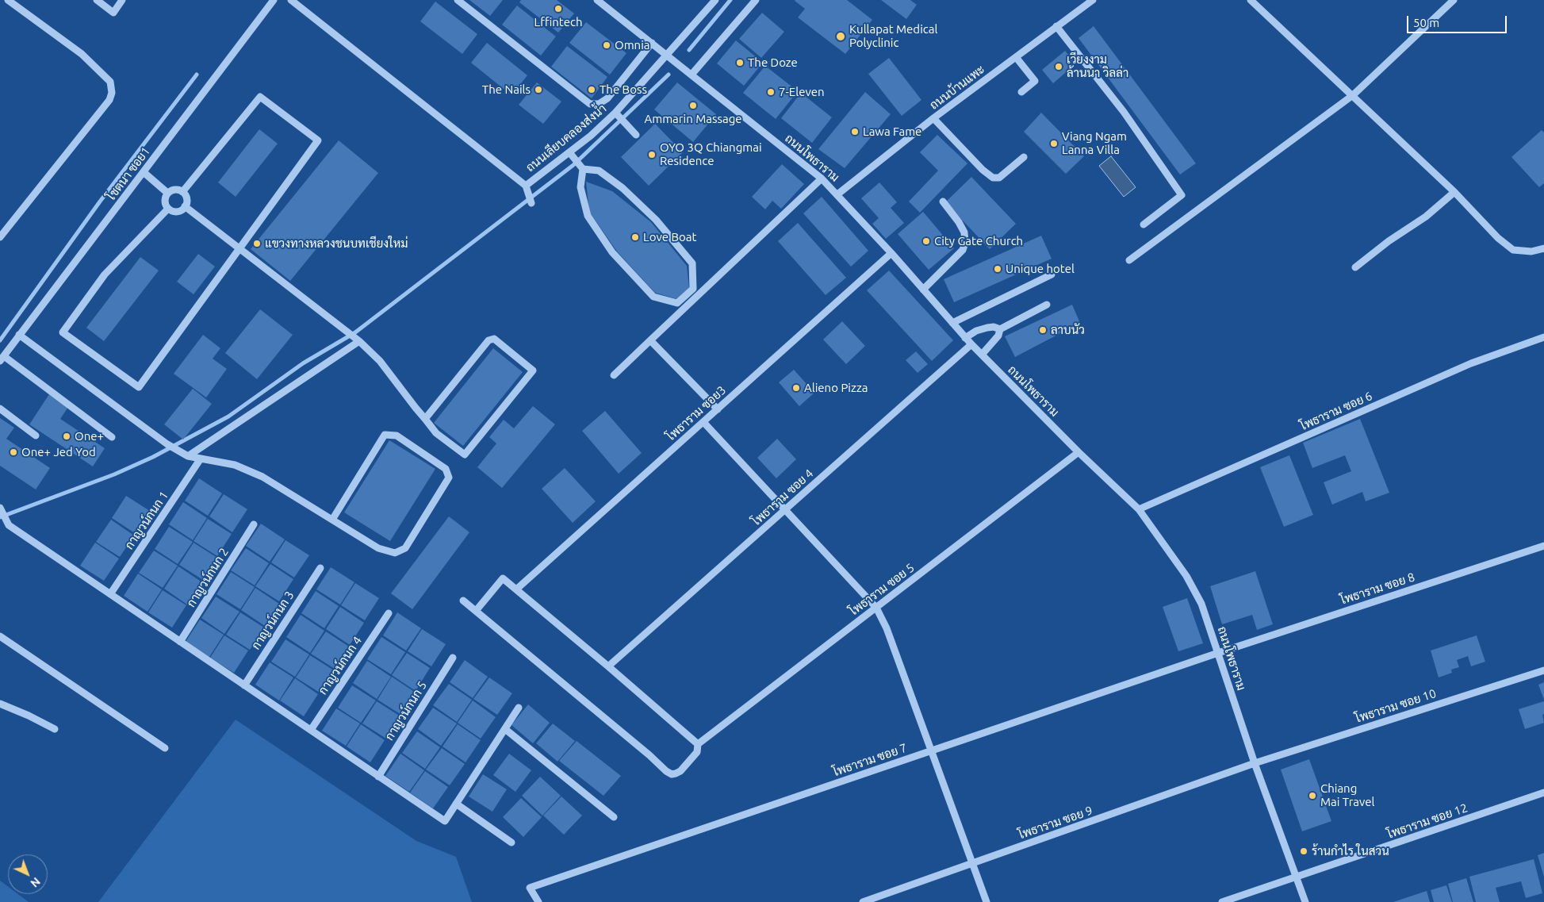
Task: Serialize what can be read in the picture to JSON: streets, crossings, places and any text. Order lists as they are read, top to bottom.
{
  "streets": {
    "street": [
      "ถนนบ้านแพะ",
      "ถนนเลียบคลองส่งน้ำ",
      "ถนนโพธาราม",
      "โชตนา ซอย1",
      "โพธาราม ซอย 6",
      "โพธาราม ซอย3",
      "โพธาราม ซอย 4",
      "กาญวน์กนก 1",
      "กาญวน์กนก 2",
      "โพธาราม ซอย 8",
      "โพธาราม ซอย 5",
      "กาญวน์กนก 3",
      "กาญวน์กนก 4",
      "โพธาราม ซอย 10",
      "กาญวน์กนก 5",
      "โพธาราม ซอย 7",
      "โพธาราม ซอย 12",
      "โพธาราม ซอย 9"
    ]
  },
  "crossings": [
    ["ถนนบ้านแพะ", "ถนนโพธาราม"],
    ["ถนนเลียบคลองส่งน้ำ", "ถนนโพธาราม"],
    ["ถนนโพธาราม", "โพธาราม ซอย 6"],
    ["ถนนโพธาราม", "โพธาราม ซอย3"],
    ["ถนนโพธาราม", "โพธาราม ซอย 4"],
    ["ถนนโพธาราม", "โพธาราม ซอย 8"],
    ["ถนนโพธาราม", "โพธาราม ซอย 5"],
    ["ถนนโพธาราม", "โพธาราม ซอย 10"],
    ["ถนนโพธาราม", "โพธาราม ซอย 7"],
    ["ถนนโพธาราม", "โพธาราม ซอย 12"],
    ["ถนนโพธาราม", "โพธาราม ซอย 9"],
    ["โพธาราม ซอย 8", "โพธาราม ซอย 7"],
    ["โพธาราม ซอย 10", "โพธาราม ซอย 9"]
  ],
  "places": [
    "Lffintech",
    "Kullapat Medical Polyclinic",
    "Omnia",
    "The Doze",
    "เวียงงาม ล้านนา วิลล่า",
    "The Nails",
    "The Boss",
    "7-Eleven",
    "Ammarin Massage",
    "Lawa Fame",
    "Viang Ngam Lanna Villa",
    "OYO 3Q Chiangmai Residence",
    "Love Boat",
    "City Gate Church",
    "แขวงทางหลวงชนบทเชียงใหม่",
    "Unique hotel",
    "ลาบนัว",
    "Alieno Pizza",
    "One+",
    "One+ Jed Yod",
    "Chiang Mai Travel",
    "ร้านกำไร ในสวน"
  ],
  "scale_bar": "50 m",
  "north": "bottom right"
}
